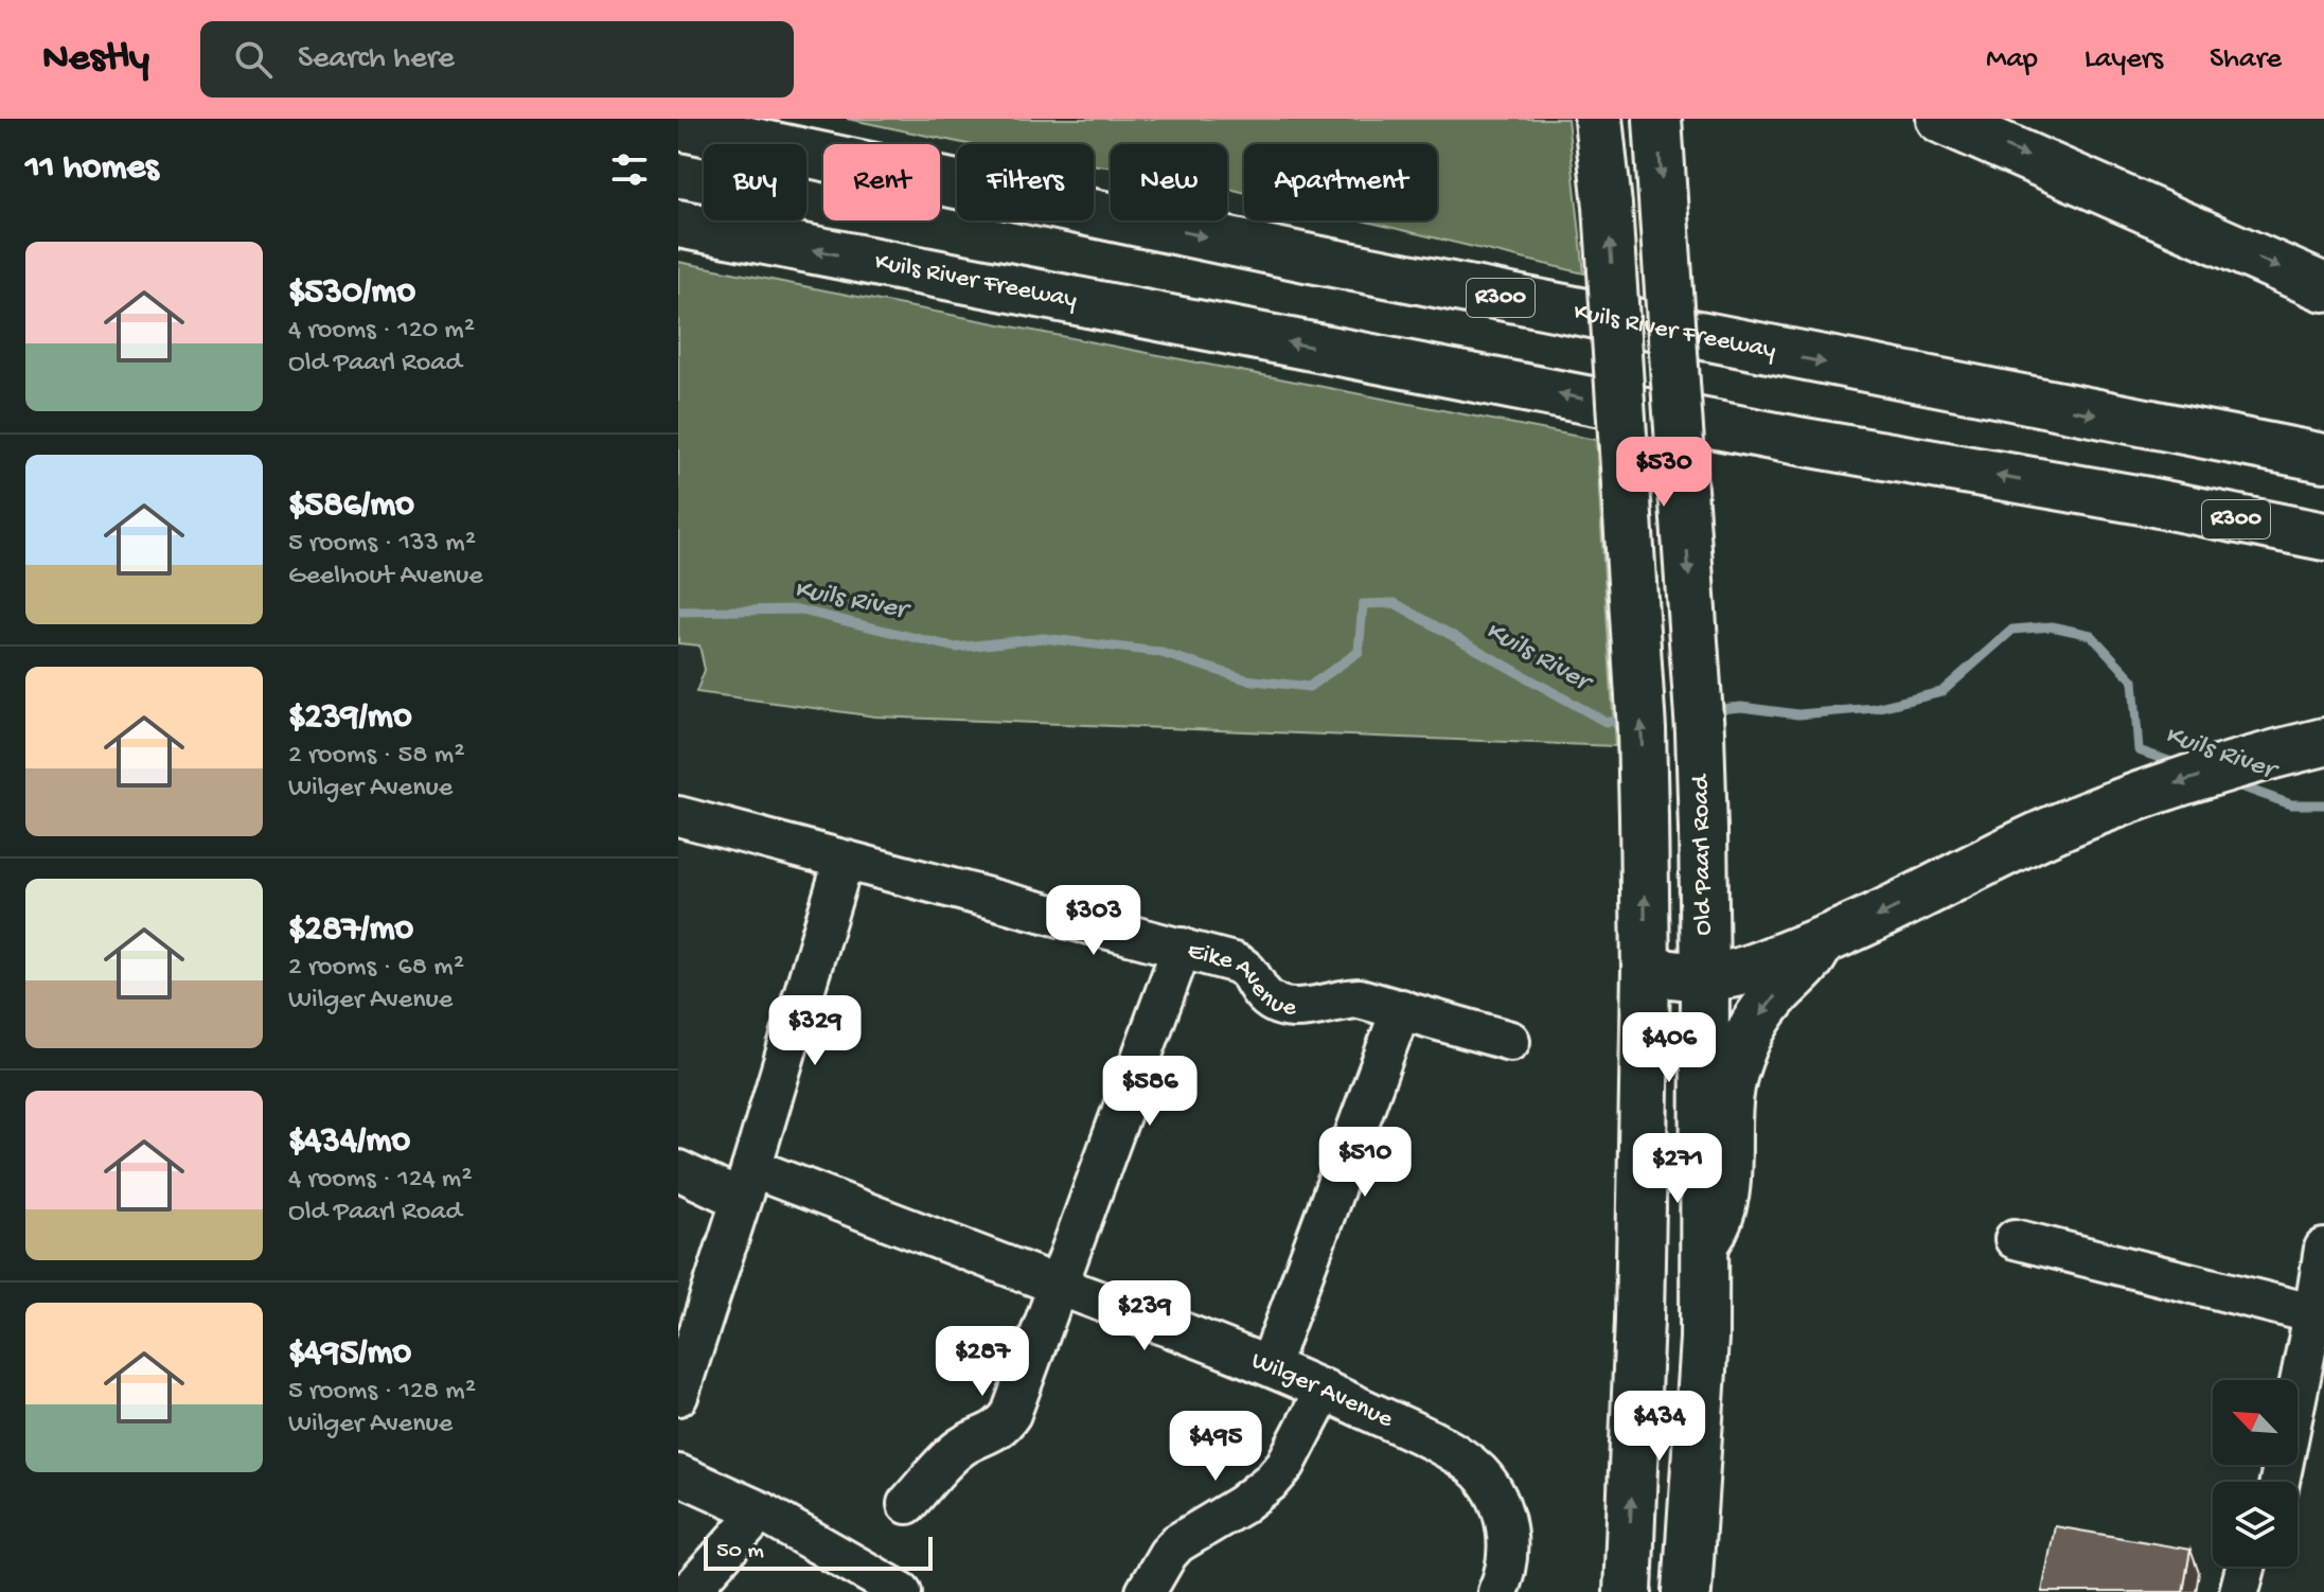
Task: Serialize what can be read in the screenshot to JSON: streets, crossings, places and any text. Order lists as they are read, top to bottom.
{
  "streets": {
    "main road": ["Kuils River Freeway", "R300", "Old Paarl Road"],
    "street": ["Eike Avenue", "Wilger Avenue"]
  },
  "water": ["Kuils River"],
  "scale_bar": "50 m",
  "north": "top left",
  "page": {
    "header": "Nestly",
    "search": "Search here",
    "nav": ["Map", "Layers", "Share"],
    "heading": "11 homes",
    "chip": [
      "Buy",
      "Rent",
      "Filters",
      "New",
      "Apartment"
    ],
    "list": [
      {
        "name": "$530/mo",
        "note": "4 rooms · 120 m² · Old Paarl Road"
      },
      {
        "name": "$586/mo",
        "note": "5 rooms · 133 m² · Geelhout Avenue"
      },
      {
        "name": "$239/mo",
        "note": "2 rooms · 58 m² · Wilger Avenue"
      },
      {
        "name": "$287/mo",
        "note": "2 rooms · 68 m² · Wilger Avenue"
      },
      {
        "name": "$434/mo",
        "note": "4 rooms · 124 m² · Old Paarl Road"
      },
      {
        "name": "$495/mo",
        "note": "5 rooms · 128 m² · Wilger Avenue"
      }
    ],
    "price": [
      "$530",
      "$303",
      "$329",
      "$406",
      "$586",
      "$510",
      "$271",
      "$239",
      "$287",
      "$434",
      "$495"
    ],
    "scale": "50 m"
  }
}
